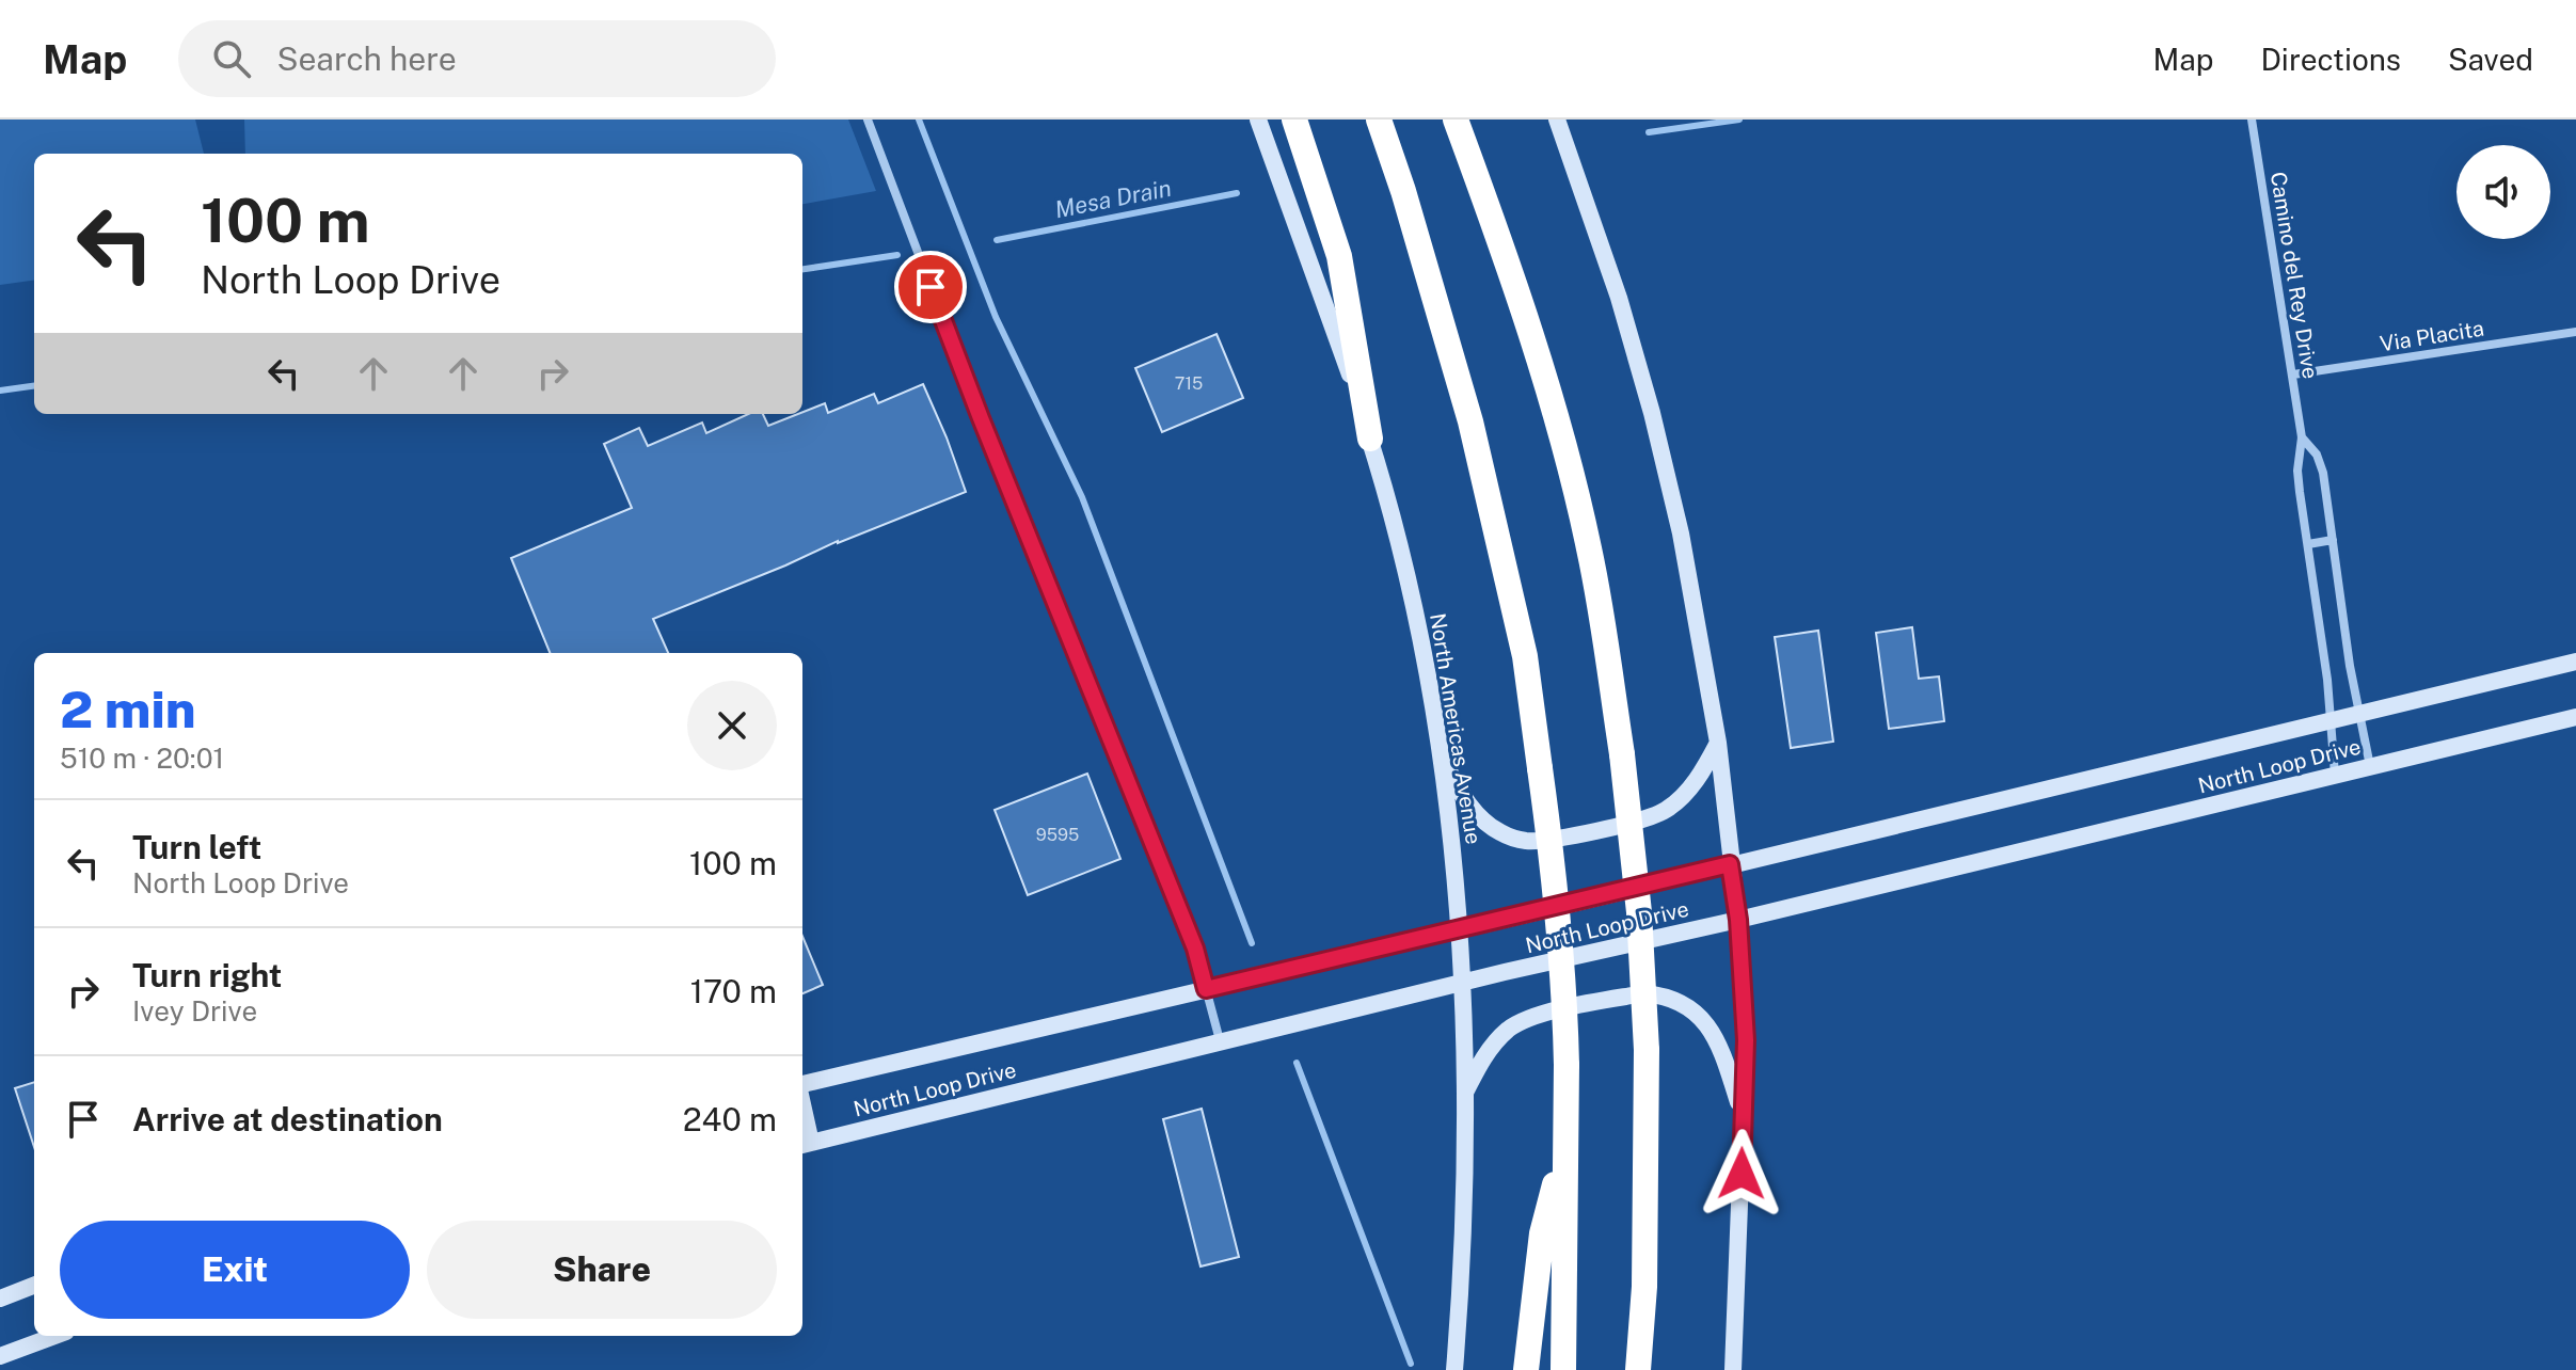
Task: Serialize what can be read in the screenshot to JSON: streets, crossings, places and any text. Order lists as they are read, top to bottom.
{
  "streets": {
    "main road": ["North Americas Avenue", "North Loop Drive"],
    "street": ["Camino del Rey Drive", "Via Placita"]
  },
  "crossings": [
    ["Camino del Rey Drive", "Via Placita"],
    ["Camino del Rey Drive", "North Loop Drive"],
    ["North Americas Avenue", "North Loop Drive"]
  ],
  "water": ["Mesa Drain"],
  "house_numbers": ["715", "9595"],
  "page": {
    "header": "Map",
    "search": "Search here",
    "nav": ["Map", "Directions", "Saved"],
    "turn": ["100 m", "North Loop Drive"],
    "heading": ["2 min", "510 m · 20:01"],
    "list": [
      {
        "name": "Turn left",
        "note": "North Loop Drive",
        "value": "100 m"
      },
      {
        "name": "Turn right",
        "note": "Ivey Drive",
        "value": "170 m"
      },
      {
        "name": "Arrive at destination",
        "value": "240 m"
      }
    ],
    "buttons": ["Exit", "Share"]
  }
}
